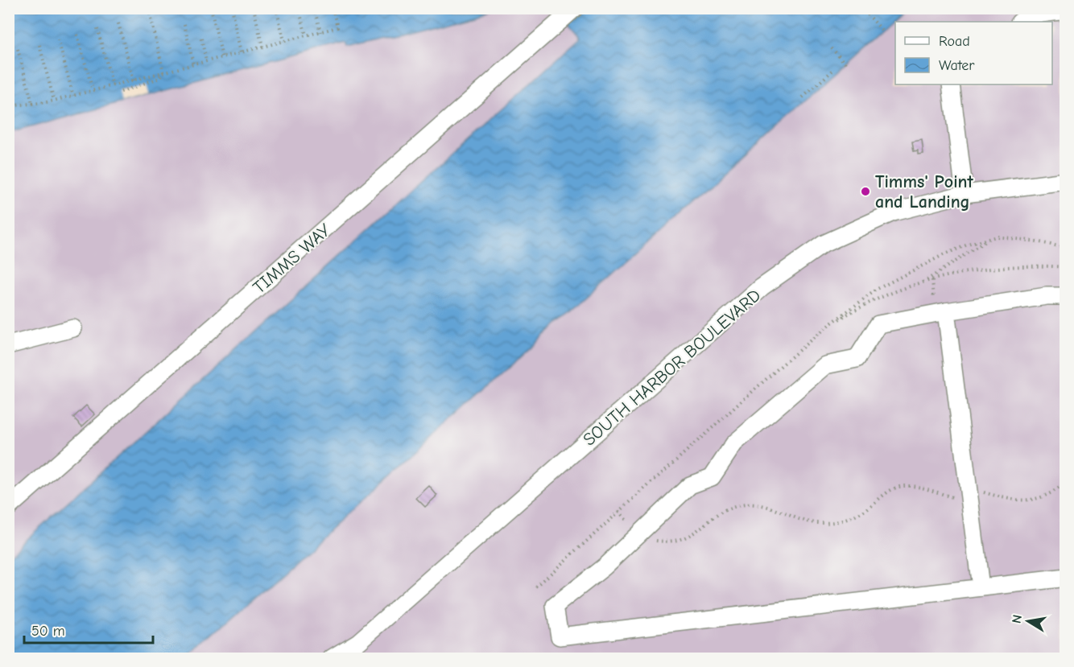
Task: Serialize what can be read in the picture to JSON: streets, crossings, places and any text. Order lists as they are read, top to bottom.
{
  "streets": {
    "street": ["TIMMS WAY", "SOUTH HARBOR BOULEVARD"]
  },
  "places": ["Timms' Point and Landing"],
  "legend": ["Road", "Water"],
  "scale_bar": "50 m",
  "north": "left"
}
